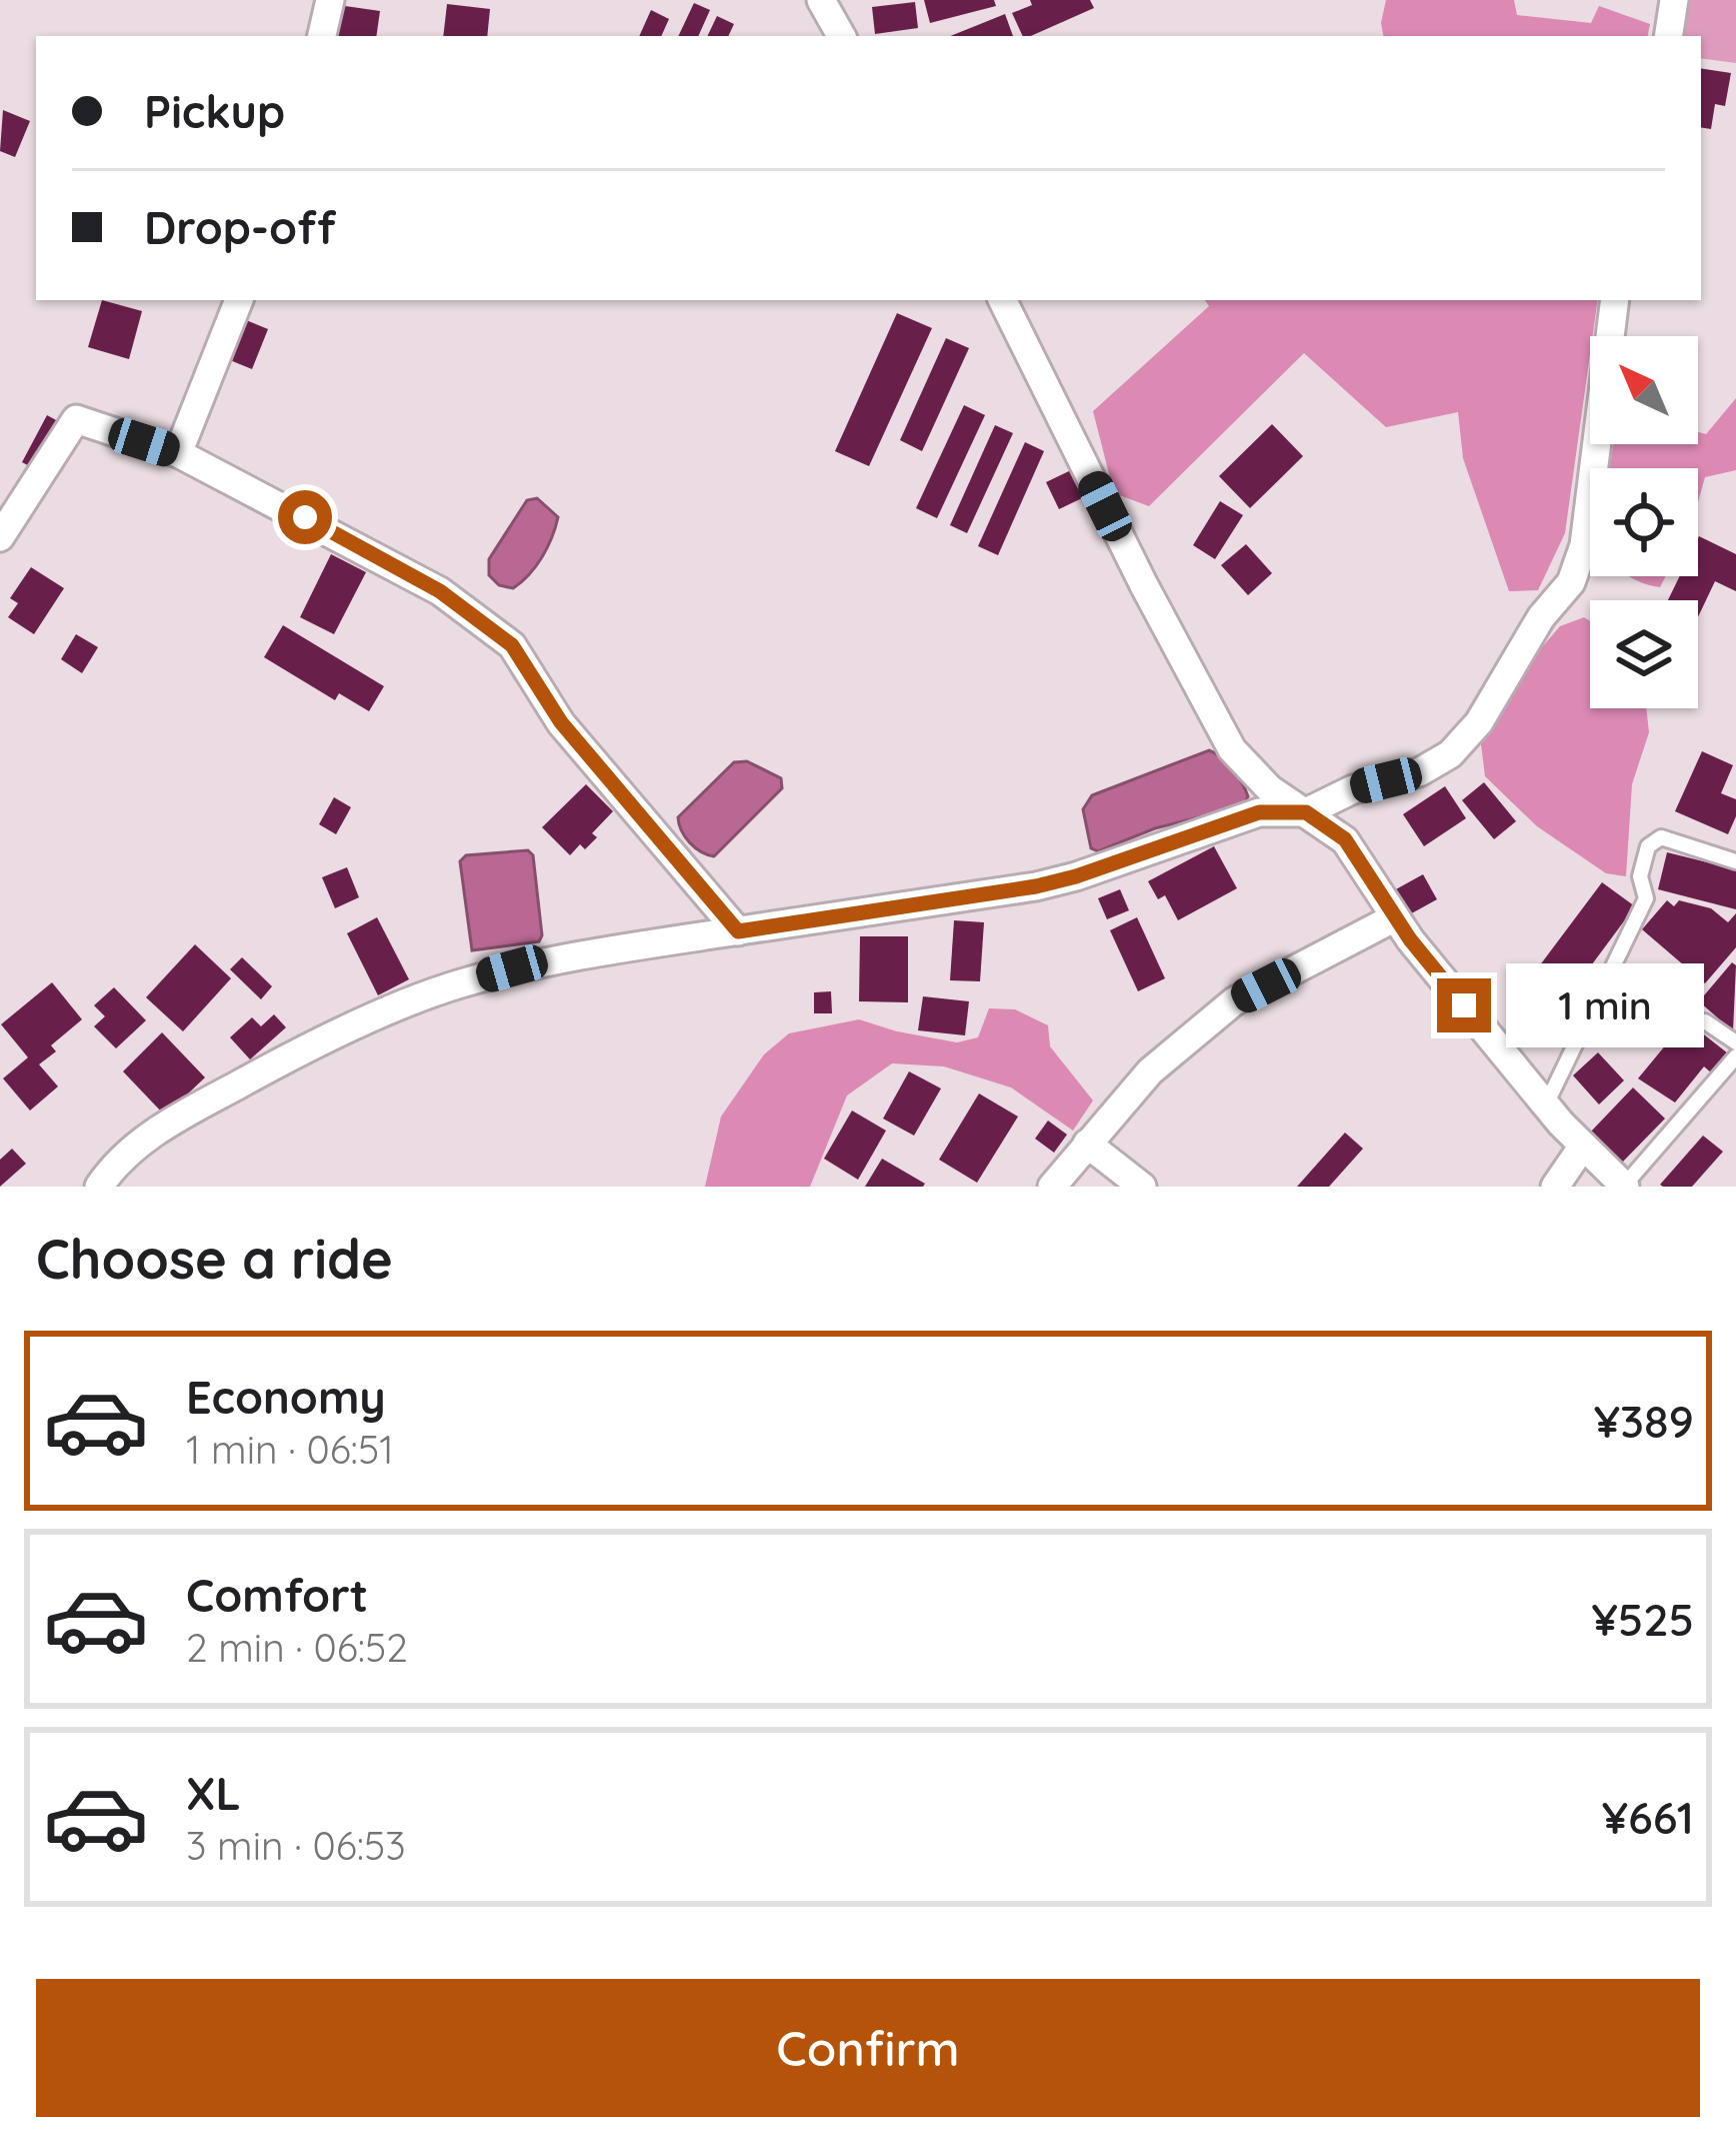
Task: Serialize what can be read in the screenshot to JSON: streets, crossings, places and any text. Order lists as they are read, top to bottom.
{
  "north": "top left",
  "page": {
    "banner": ["Pickup", "Drop-off"],
    "bubble": "1 min",
    "heading": "Choose a ride",
    "list": [
      {
        "name": "Economy",
        "note": "1 min · 06:51",
        "value": "¥389"
      },
      {
        "name": "Comfort",
        "note": "2 min · 06:52",
        "value": "¥525"
      },
      {
        "name": "XL",
        "note": "3 min · 06:53",
        "value": "¥661"
      }
    ],
    "buttons": "Confirm"
  }
}
